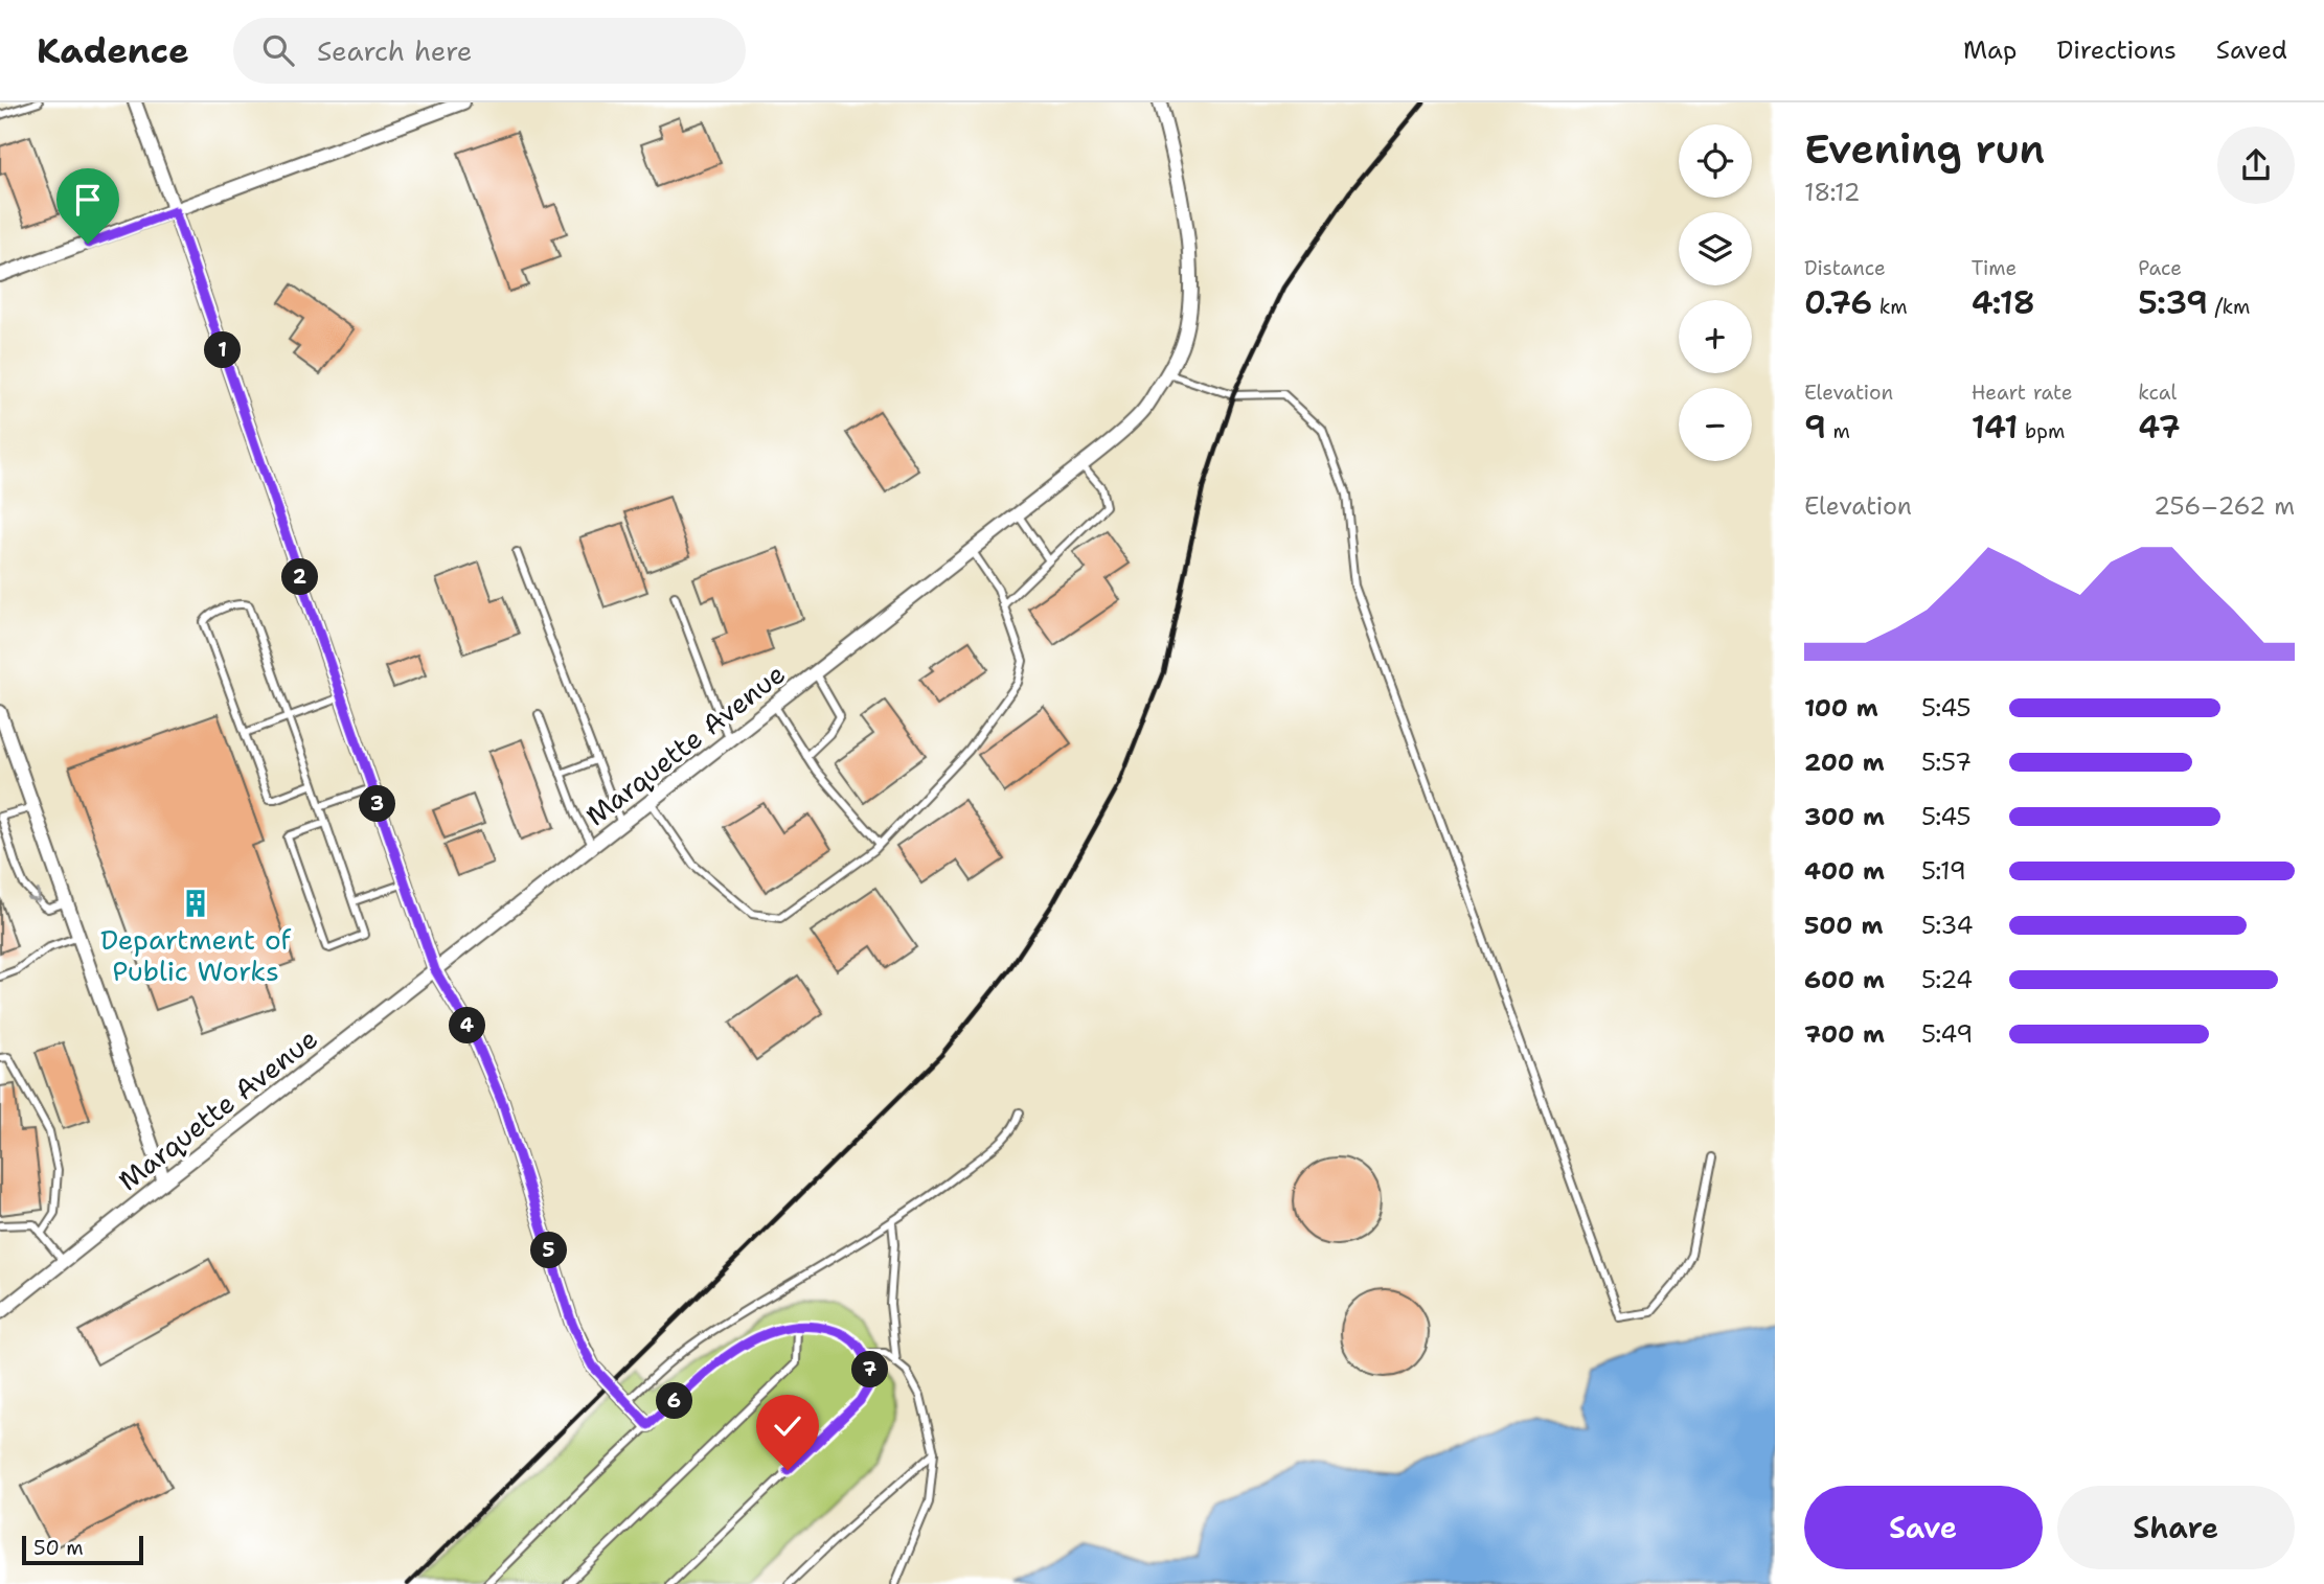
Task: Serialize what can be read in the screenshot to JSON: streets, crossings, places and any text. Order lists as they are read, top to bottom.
{
  "streets": {
    "street": ["Marquette Avenue"]
  },
  "places": {
    "building": ["Department of Public Works"]
  },
  "scale_bar": "50 m",
  "page": {
    "header": "Kadence",
    "search": "Search here",
    "nav": ["Map", "Directions", "Saved"],
    "heading": ["Evening run", "18:12"],
    "map_buttons": ["+", "−"],
    "stats": [
      ["Distance", "0.76 km"],
      ["Time", "4:18"],
      ["Pace", "5:39 /km"],
      ["Elevation", "9 m"],
      ["Heart rate", "141 bpm"],
      ["kcal", "47"]
    ],
    "pins": [
      "1",
      "2",
      "3",
      "4",
      "5",
      "7",
      "6"
    ],
    "chart": ["Elevation", "256–262 m"],
    "list": [
      {
        "name": "100 m",
        "note": "5:45"
      },
      {
        "name": "200 m",
        "note": "5:57"
      },
      {
        "name": "300 m",
        "note": "5:45"
      },
      {
        "name": "400 m",
        "note": "5:19"
      },
      {
        "name": "500 m",
        "note": "5:34"
      },
      {
        "name": "600 m",
        "note": "5:24"
      },
      {
        "name": "700 m",
        "note": "5:49"
      }
    ],
    "buttons": ["Save", "Share"],
    "scale": "50 m"
  }
}
